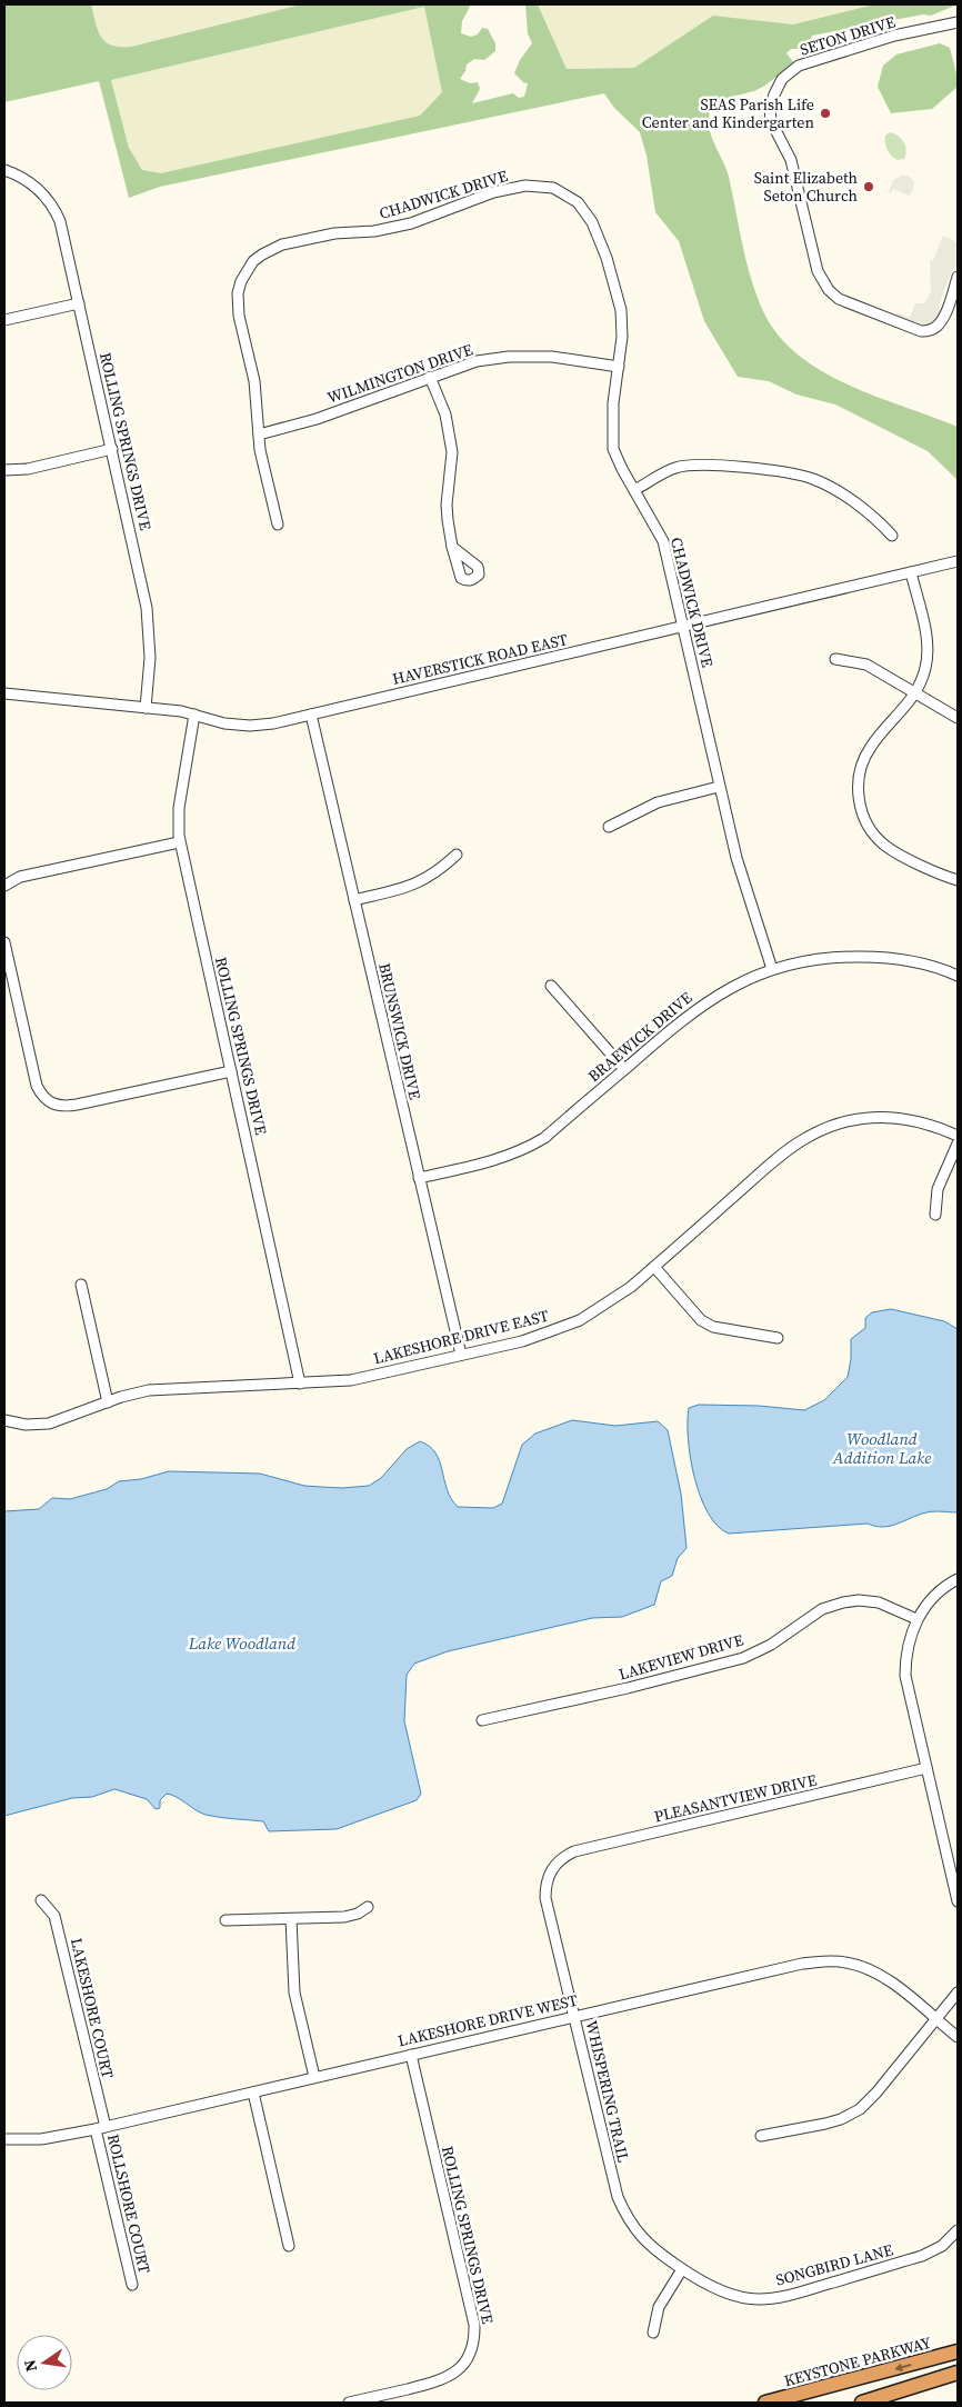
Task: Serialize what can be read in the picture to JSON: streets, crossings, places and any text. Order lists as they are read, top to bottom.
{
  "streets": {
    "highway": ["KEYSTONE PARKWAY"],
    "street": [
      "SETON DRIVE",
      "CHADWICK DRIVE",
      "WILMINGTON DRIVE",
      "ROLLING SPRINGS DRIVE",
      "HAVERSTICK ROAD EAST",
      "BRUNSWICK DRIVE",
      "BRAEWICK DRIVE",
      "LAKESHORE DRIVE EAST",
      "LAKEVIEW DRIVE",
      "PLEASANTVIEW DRIVE",
      "LAKESHORE COURT",
      "LAKESHORE DRIVE WEST",
      "WHISPERING TRAIL",
      "ROLLSHORE COURT",
      "SONGBIRD LANE"
    ]
  },
  "crossings": [
    ["CHADWICK DRIVE", "WILMINGTON DRIVE"],
    ["CHADWICK DRIVE", "HAVERSTICK ROAD EAST"],
    ["CHADWICK DRIVE", "BRAEWICK DRIVE"],
    ["ROLLING SPRINGS DRIVE", "HAVERSTICK ROAD EAST"],
    ["ROLLING SPRINGS DRIVE", "LAKESHORE DRIVE EAST"],
    ["ROLLING SPRINGS DRIVE", "LAKESHORE DRIVE WEST"],
    ["HAVERSTICK ROAD EAST", "BRUNSWICK DRIVE"],
    ["BRUNSWICK DRIVE", "BRAEWICK DRIVE"],
    ["BRUNSWICK DRIVE", "LAKESHORE DRIVE EAST"],
    ["PLEASANTVIEW DRIVE", "WHISPERING TRAIL"],
    ["LAKESHORE COURT", "LAKESHORE DRIVE WEST"],
    ["LAKESHORE COURT", "ROLLSHORE COURT"],
    ["LAKESHORE DRIVE WEST", "WHISPERING TRAIL"],
    ["LAKESHORE DRIVE WEST", "ROLLSHORE COURT"],
    ["WHISPERING TRAIL", "SONGBIRD LANE"]
  ],
  "water": ["Woodland Addition Lake", "Lake Woodland"],
  "places": ["SEAS Parish Life Center and Kindergarten", "Saint Elizabeth Seton Church"],
  "north": "left"
}
